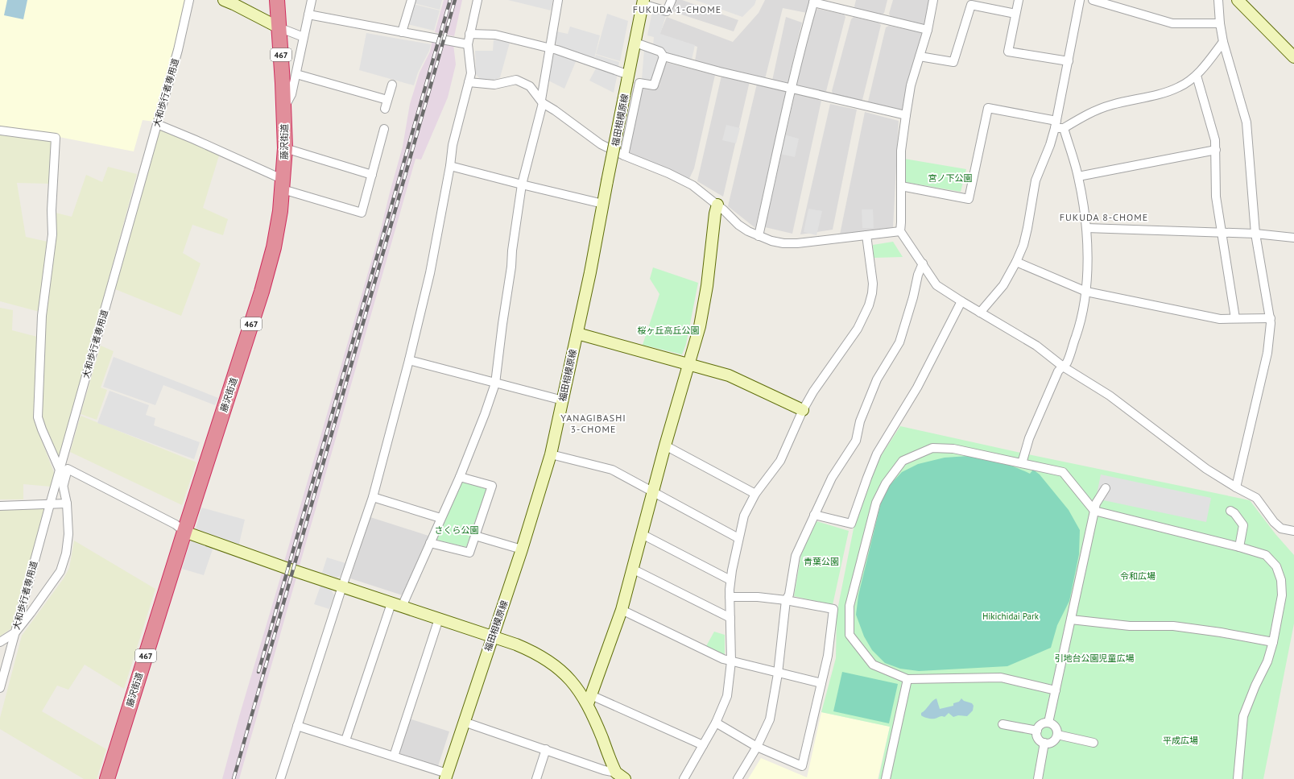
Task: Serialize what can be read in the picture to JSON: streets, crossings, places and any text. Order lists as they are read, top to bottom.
{
  "streets": {
    "highway": ["467", "藤沢街道"],
    "street": ["大和歩行者専用道", "福田相模原線"]
  },
  "districts": ["FUKUDA 1-CHOME", "FUKUDA 8-CHOME", "YANAGIBASHI 3-CHOME"],
  "parks": [
    "宮ノ下公園",
    "桜ヶ丘高丘公園",
    "さくら公園",
    "青葉公園",
    "令和広場",
    "Hikichidai Park",
    "引地台公園児童広場",
    "平成広場"
  ]
}
